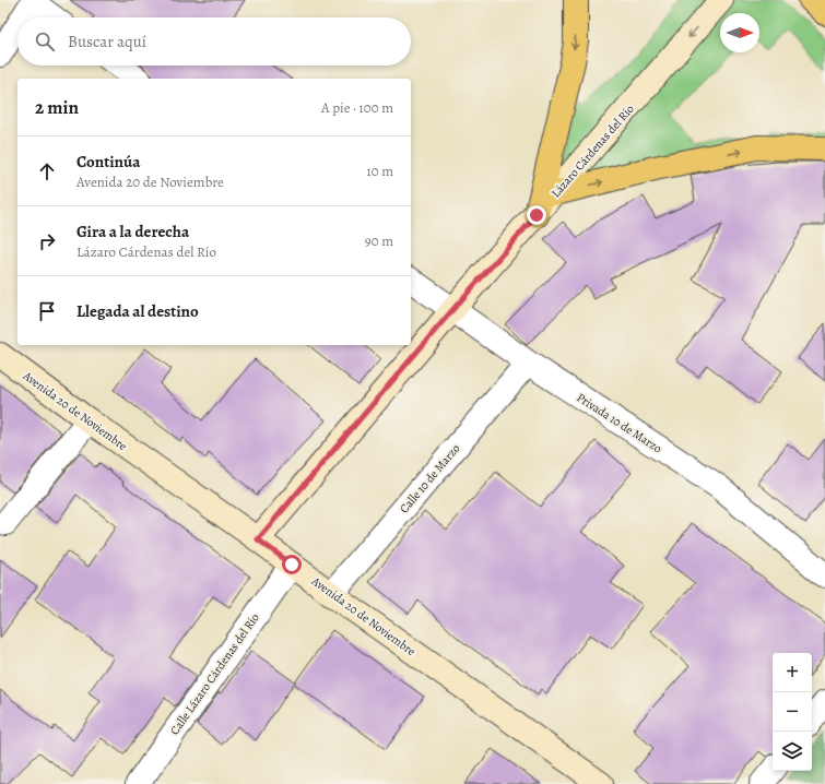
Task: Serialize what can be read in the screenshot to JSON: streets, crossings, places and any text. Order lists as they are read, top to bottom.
{
  "streets": {
    "street": [
      "Lázaro Cárdenas del Río",
      "Avenida 20 de Noviembre",
      "Privada 10 de Marzo",
      "Calle 10 de Marzo",
      "Calle Lázaro Cárdenas del Río"
    ]
  },
  "crossings": [
    ["Lázaro Cárdenas del Río", "Avenida 20 de Noviembre"],
    ["Lázaro Cárdenas del Río", "Privada 10 de Marzo"],
    ["Avenida 20 de Noviembre", "Calle 10 de Marzo"],
    ["Avenida 20 de Noviembre", "Calle Lázaro Cárdenas del Río"],
    ["Privada 10 de Marzo", "Calle 10 de Marzo"]
  ],
  "one_way": ["Lázaro Cárdenas del Río"],
  "north": "right",
  "page": {
    "search": "Buscar aquí",
    "heading": ["2 min", "A pie · 100 m"],
    "list": [
      ["Continúa", "Avenida 20 de Noviembre", "10 m"],
      ["Gira a la derecha", "Lázaro Cárdenas del Río", "90 m"],
      "Llegada al destino"
    ],
    "map_buttons": ["+", "−"]
  }
}
